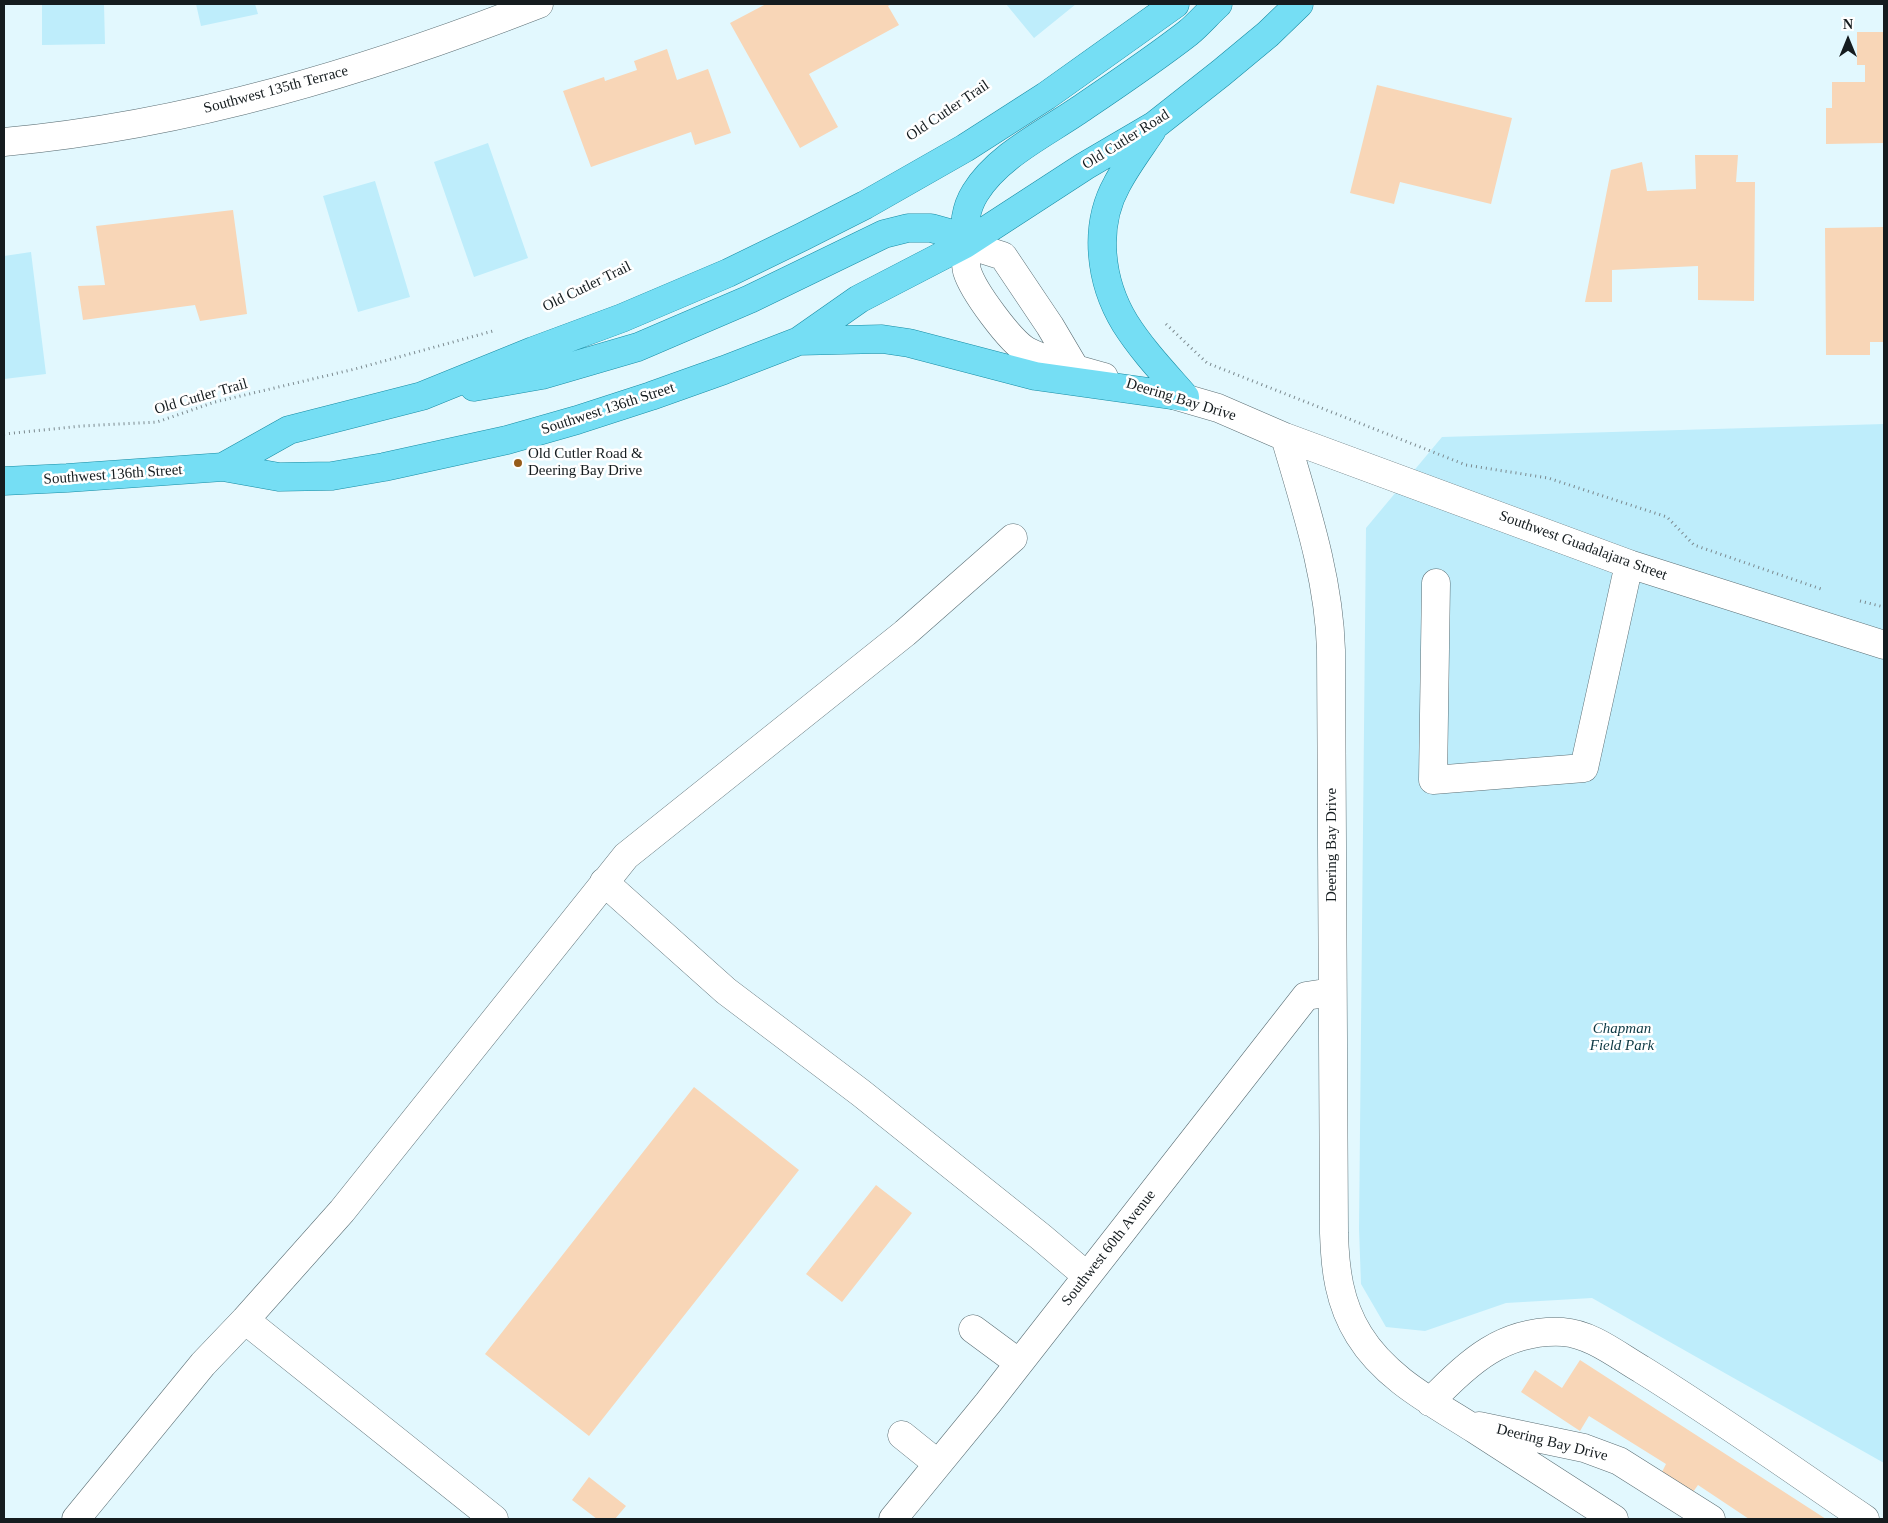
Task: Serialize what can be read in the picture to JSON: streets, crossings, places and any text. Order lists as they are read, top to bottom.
{
  "streets": {
    "main road": ["Old Cutler Road", "Southwest 136th Street"],
    "street": [
      "Southwest 135th Terrace",
      "Deering Bay Drive",
      "Southwest Guadalajara Street",
      "Southwest 60th Avenue"
    ],
    "path": ["Old Cutler Trail"]
  },
  "crossings": [
    ["Old Cutler Road", "Deering Bay Drive"],
    ["Old Cutler Road", "Southwest 136th Street"],
    ["Deering Bay Drive", "Southwest 136th Street"],
    ["Deering Bay Drive", "Southwest Guadalajara Street"],
    ["Deering Bay Drive", "Southwest 60th Avenue"]
  ],
  "parks": ["Chapman Field Park"],
  "places": ["Old Cutler Road & Deering Bay Drive"],
  "north": "top"
}
